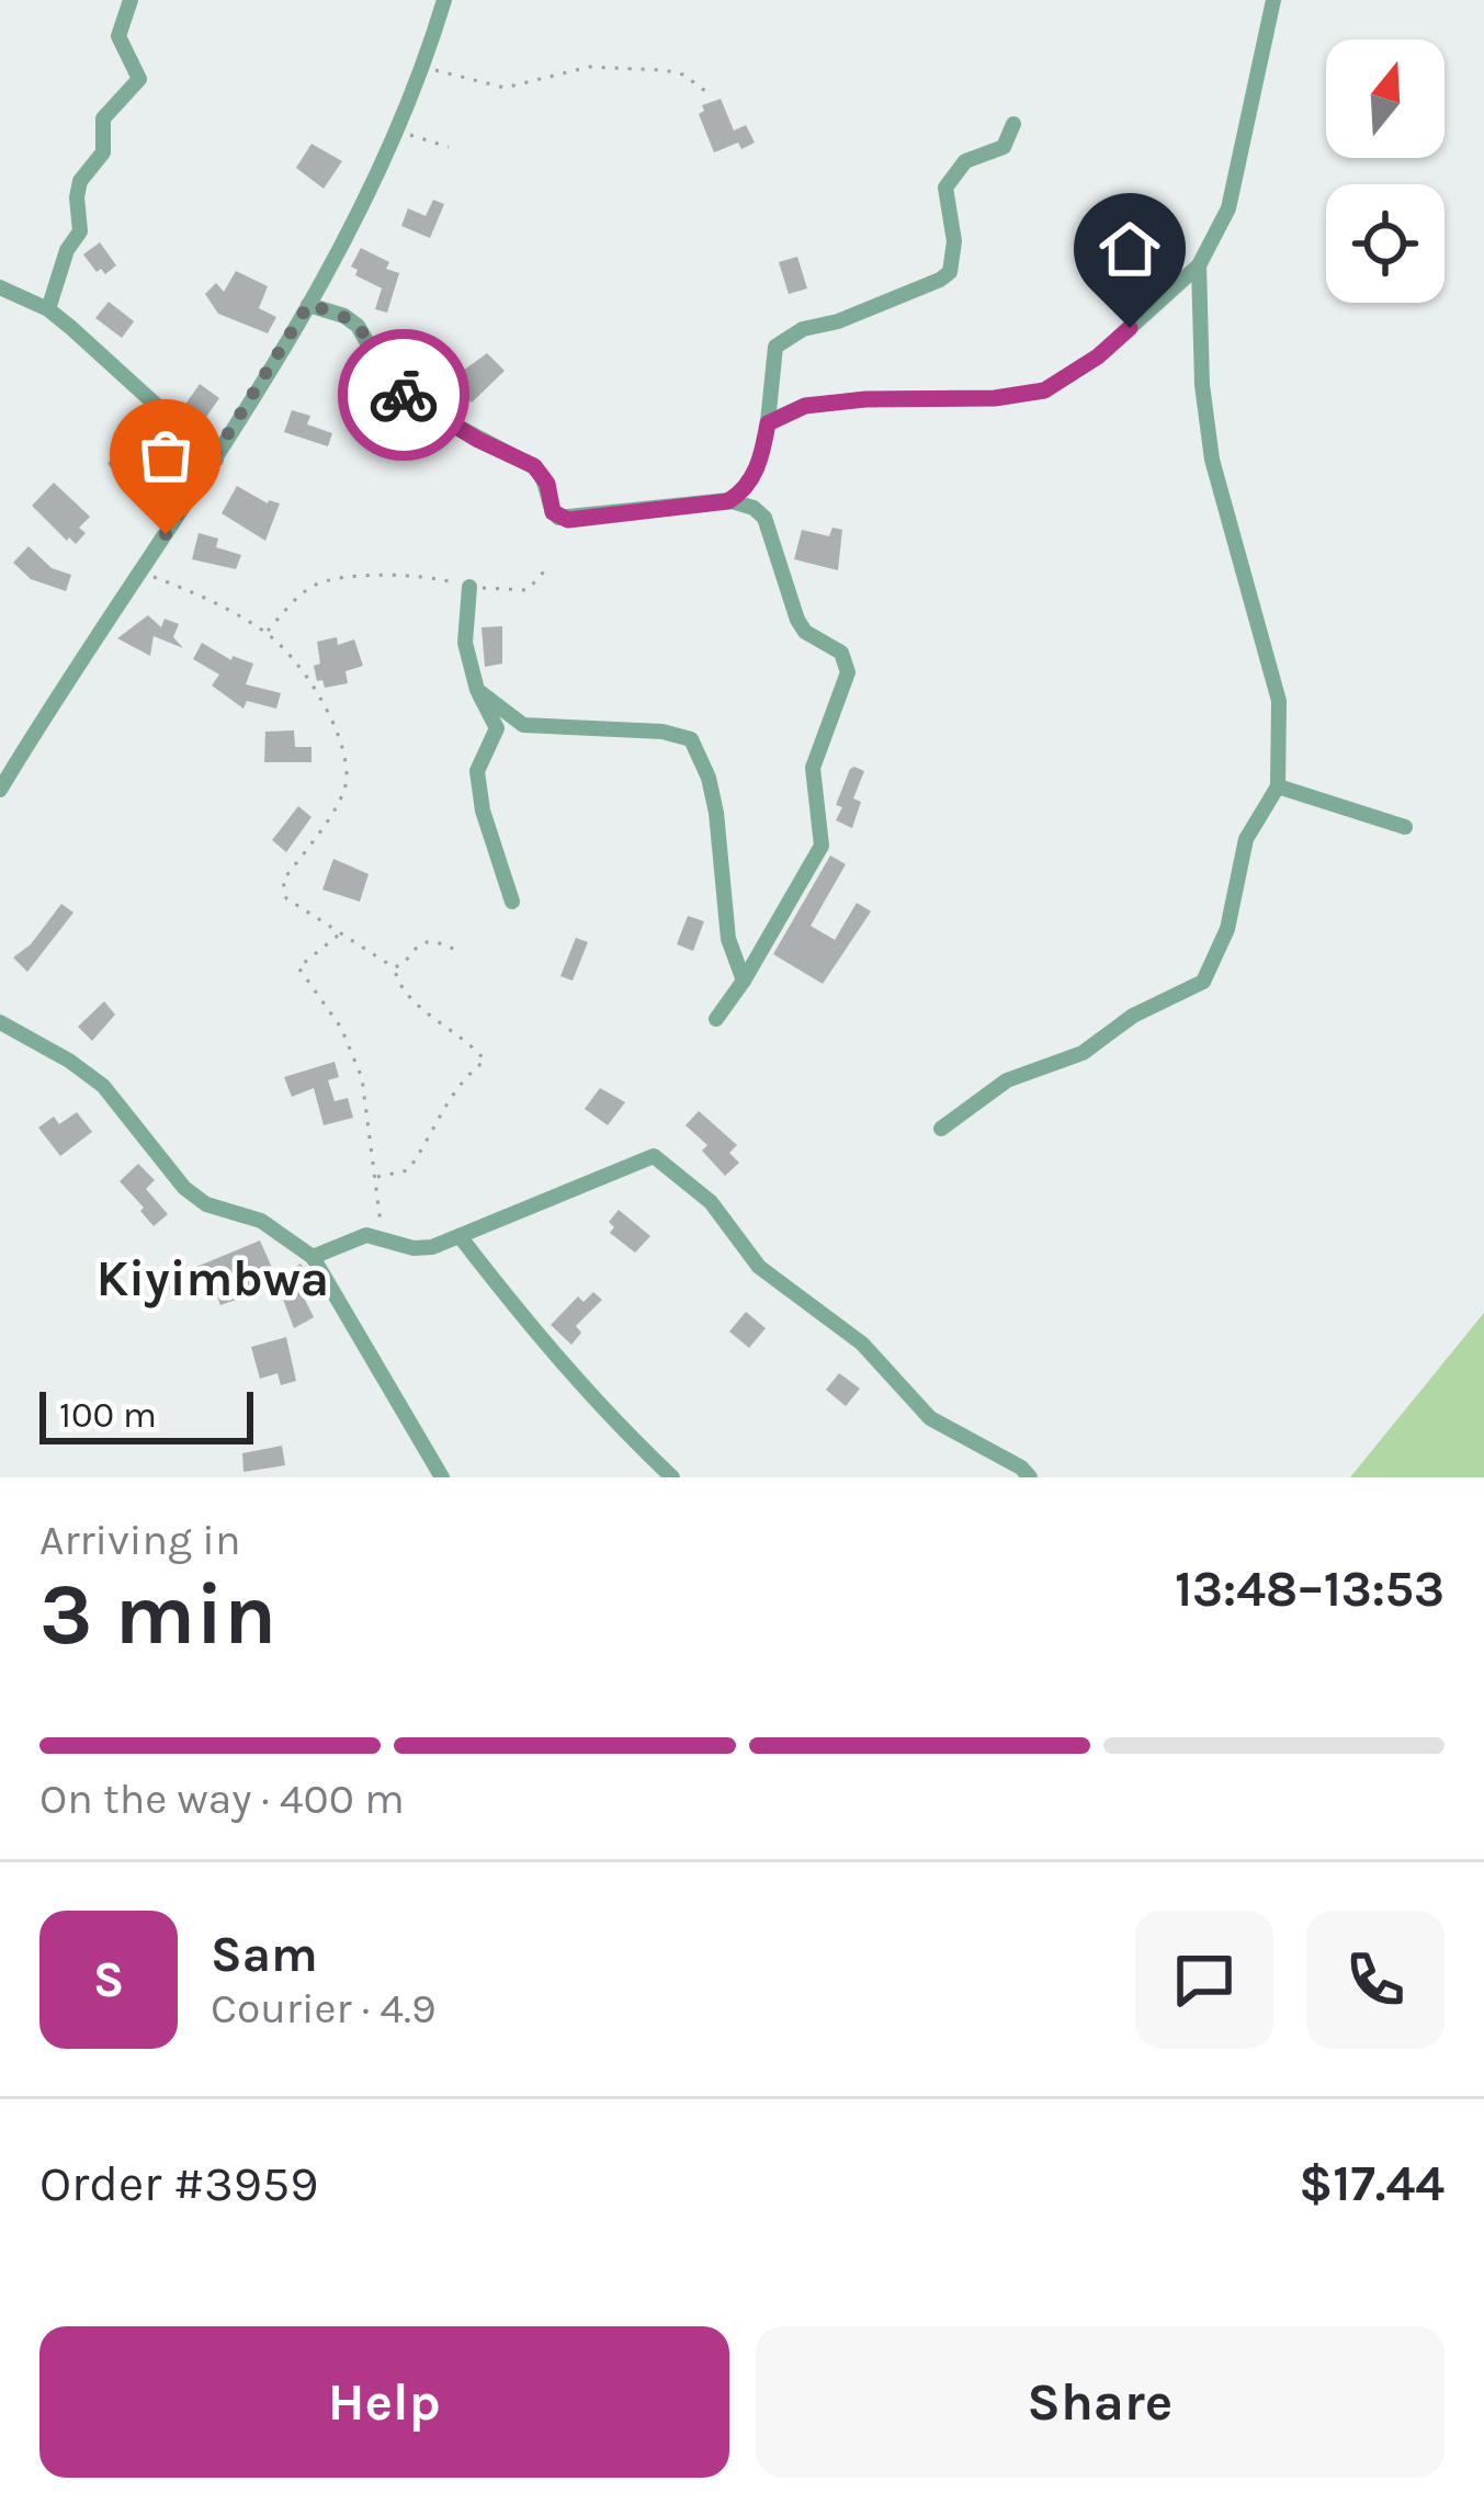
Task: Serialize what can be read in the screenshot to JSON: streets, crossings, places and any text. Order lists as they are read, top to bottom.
{
  "districts": ["Kiyimbwa"],
  "scale_bar": "100 m",
  "north": "top",
  "page": {
    "scale": "100 m",
    "heading": ["3 min", "Arriving in", "13:48–13:53"],
    "panel": [
      "Sam",
      "Courier · 4.9",
      "Order #3959",
      "$17.44"
    ],
    "bar": "On the way · 400 m",
    "round": "S",
    "buttons": ["Help", "Share"]
  }
}
